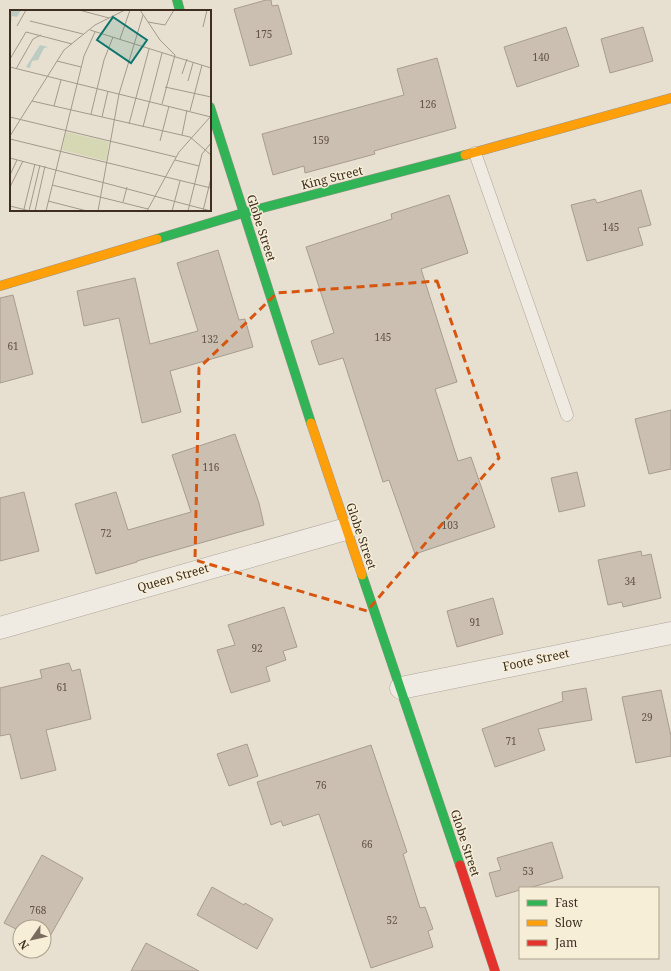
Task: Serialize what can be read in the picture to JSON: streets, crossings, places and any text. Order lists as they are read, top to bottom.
{
  "streets": {
    "main road": ["King Street", "Globe Street"],
    "street": ["Queen Street", "Foote Street"]
  },
  "crossings": [
    ["King Street", "Globe Street"],
    ["Globe Street", "Queen Street"],
    ["Globe Street", "Foote Street"]
  ],
  "house_numbers": [
    "175",
    "140",
    "126",
    "159",
    "145",
    "145",
    "132",
    "61",
    "116",
    "103",
    "72",
    "34",
    "91",
    "92",
    "61",
    "29",
    "71",
    "76",
    "66",
    "53",
    "768",
    "52"
  ],
  "legend": ["Fast", "Slow", "Jam"],
  "north": "bottom left"
}
